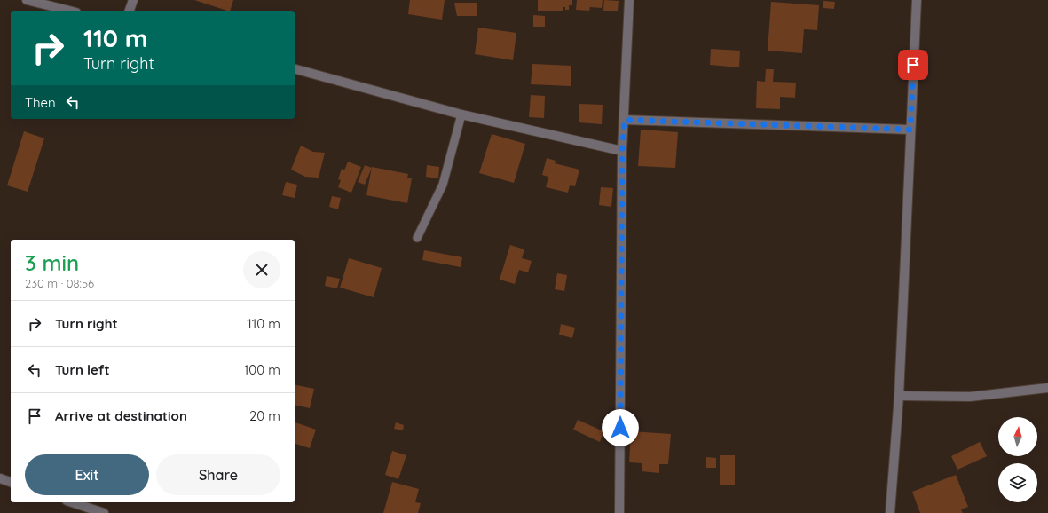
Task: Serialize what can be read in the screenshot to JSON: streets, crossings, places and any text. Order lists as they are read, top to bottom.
{
  "north": "top",
  "page": {
    "turn": ["110 m", "Turn right"],
    "then": "Then",
    "heading": ["3 min", "230 m · 08:56"],
    "list": [
      {
        "name": "Turn right",
        "value": "110 m"
      },
      {
        "name": "Turn left",
        "value": "100 m"
      },
      {
        "name": "Arrive at destination",
        "value": "20 m"
      }
    ],
    "buttons": ["Exit", "Share"]
  }
}
